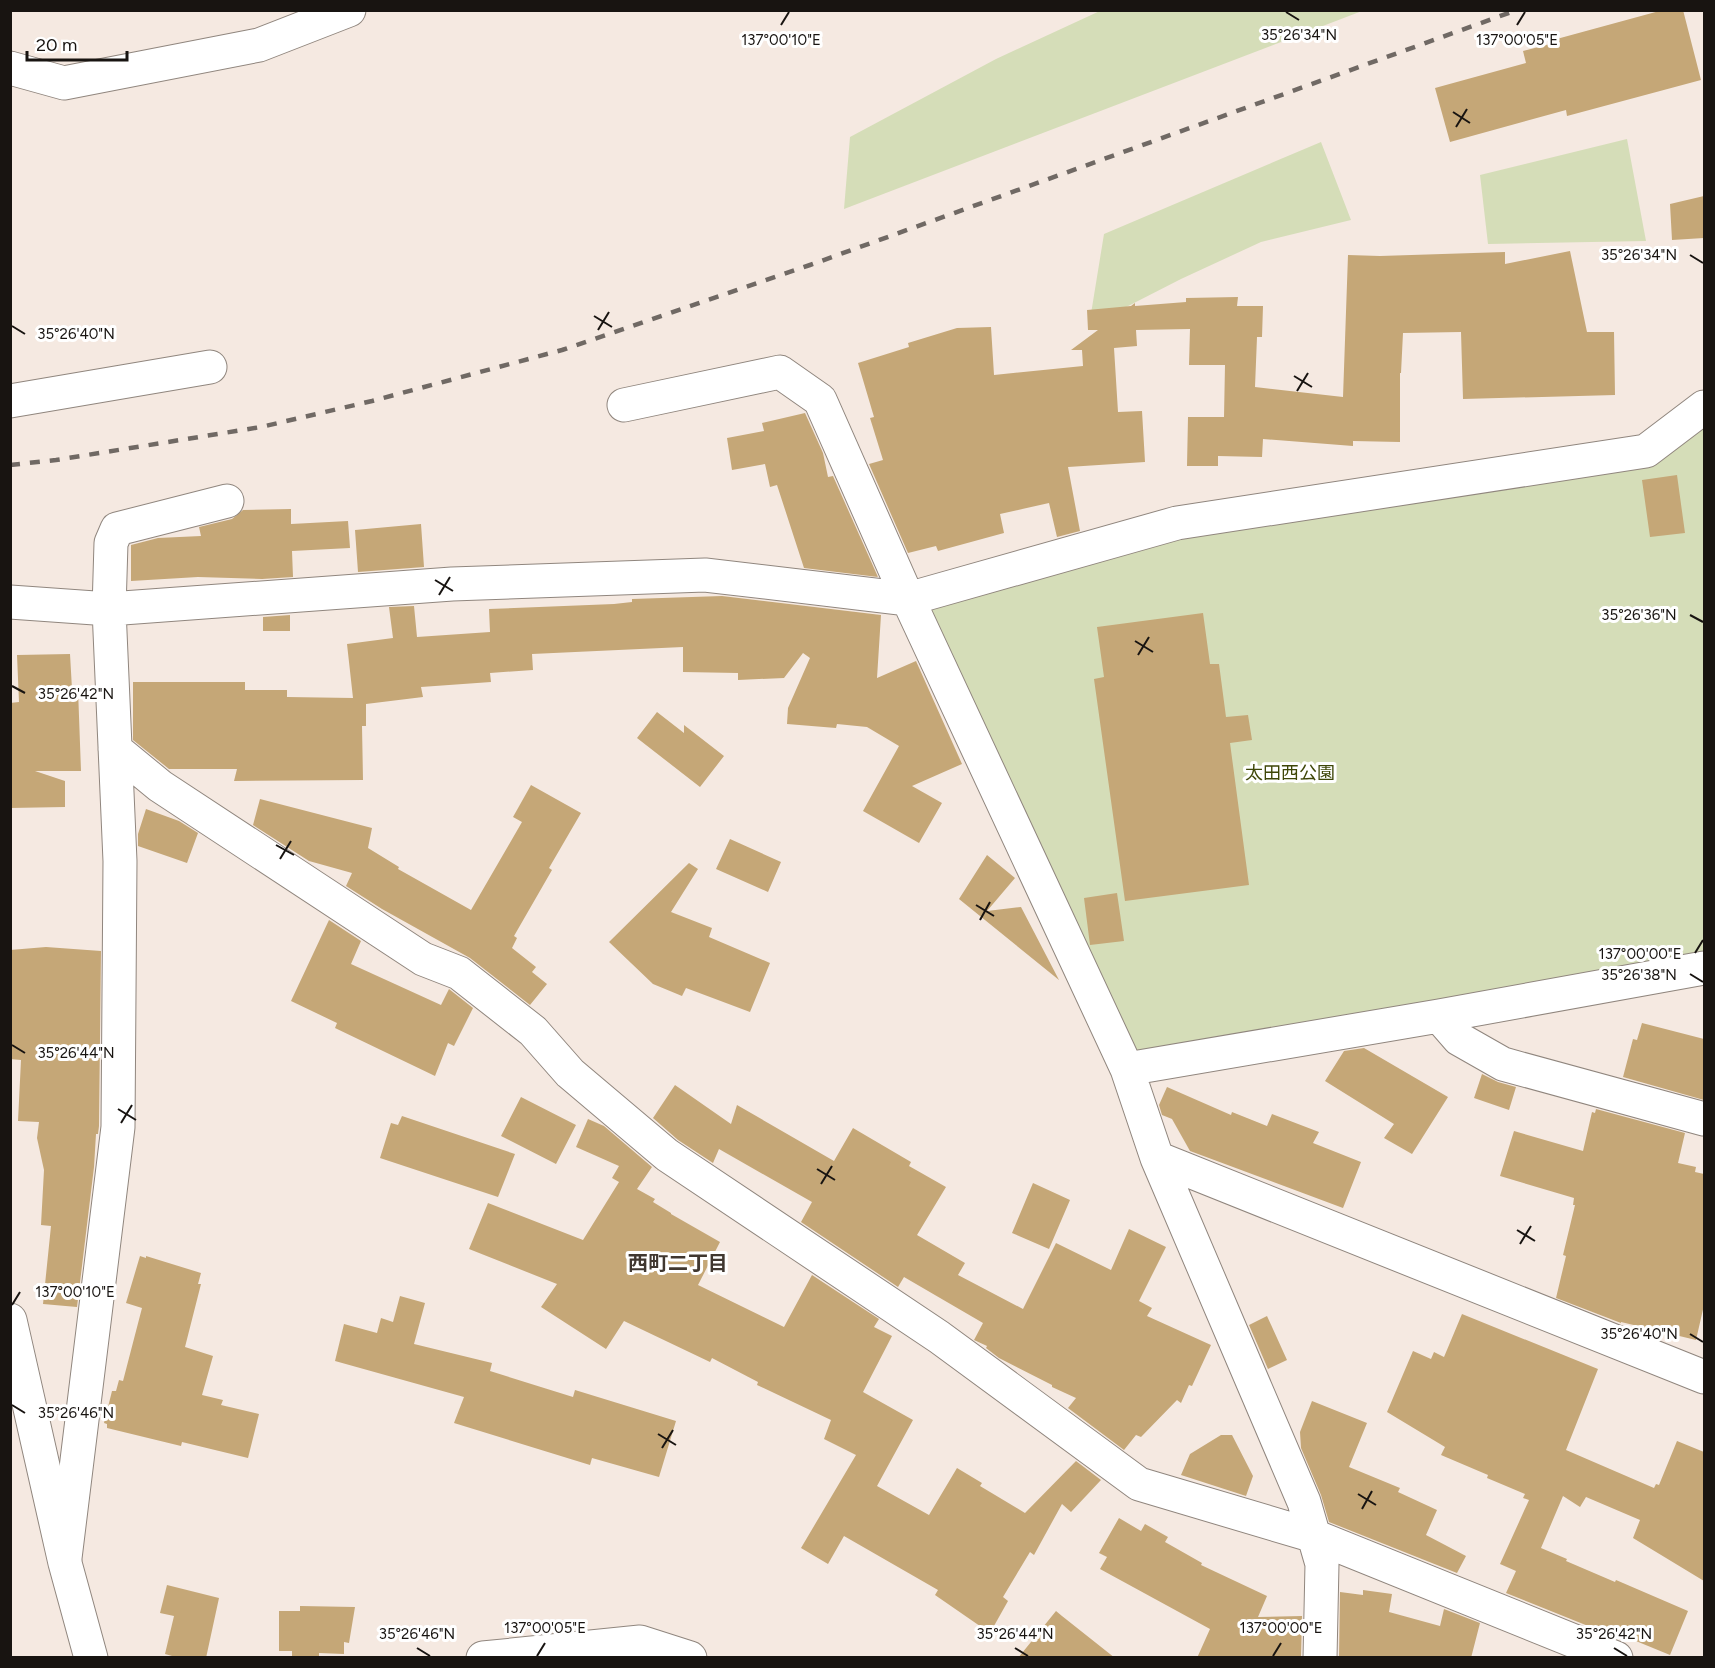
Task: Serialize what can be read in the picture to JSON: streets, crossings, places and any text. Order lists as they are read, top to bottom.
{
  "districts": ["西町二丁目"],
  "parks": ["太田西公園"],
  "scale_bar": "20 m",
  "coordinates": [
    "35°26'34\"N",
    "137°00'10\"E",
    "137°00'05\"E",
    "35°26'40\"N",
    "35°26'36\"N",
    "35°26'42\"N",
    "137°00'00\"E",
    "35°26'38\"N",
    "35°26'44\"N",
    "35°26'46\"N"
  ]
}
